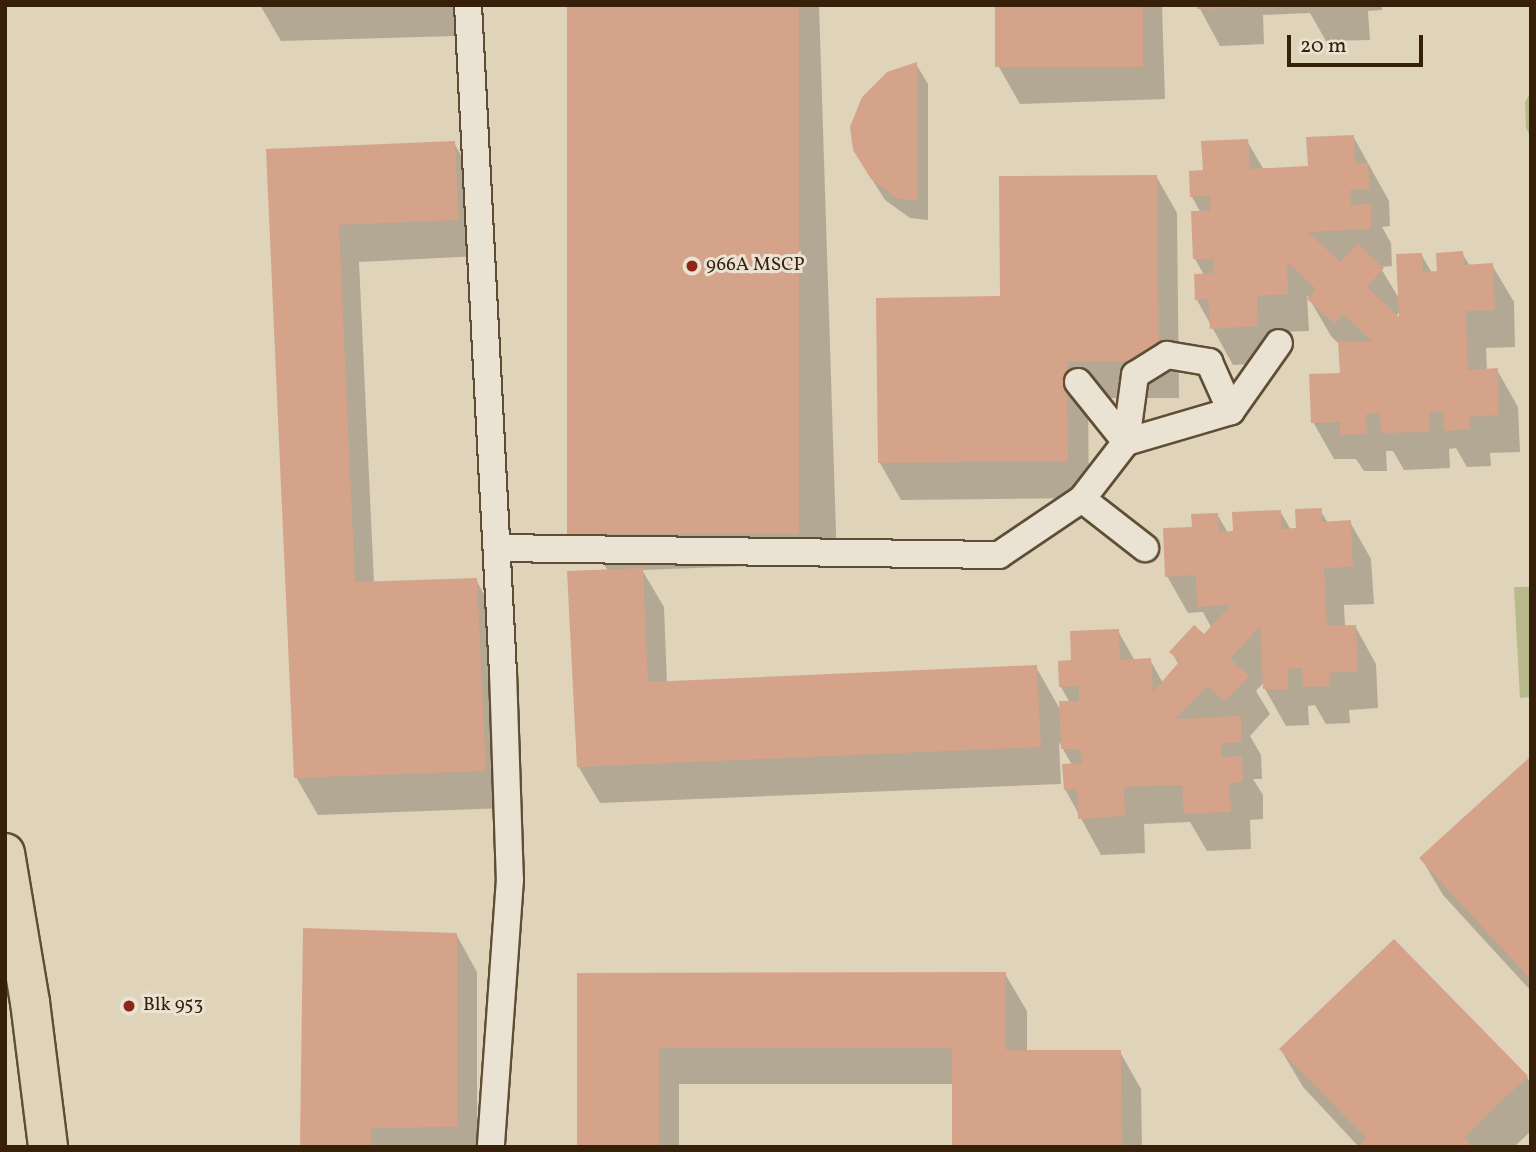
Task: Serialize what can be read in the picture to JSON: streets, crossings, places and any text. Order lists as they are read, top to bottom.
{
  "places": ["966A MSCP", "Blk 953"],
  "scale_bar": "20 m"
}
